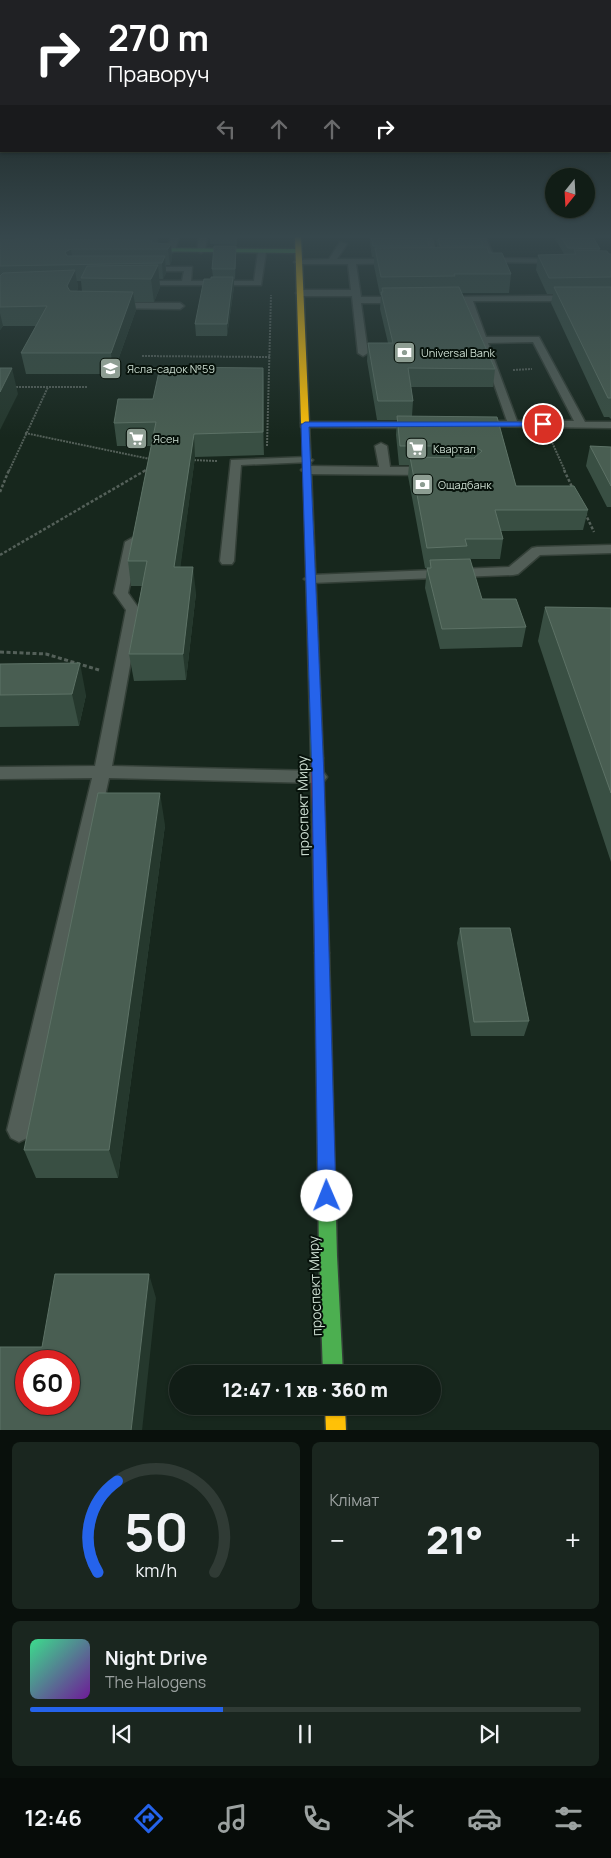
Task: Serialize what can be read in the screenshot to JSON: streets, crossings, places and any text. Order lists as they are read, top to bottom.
{
  "streets": {
    "main road": ["проспект Миру"]
  },
  "places": {
    "bank": ["Universal Bank", "Ощадбанк"],
    "school or university": ["Ясла-садок №59"],
    "supermarket": ["Ясен", "Квартал"]
  },
  "north": "bottom",
  "page": {
    "turn": ["270 m", "Праворуч"],
    "limit": "60",
    "trip": "12:47 · 1 хв · 360 m",
    "tile": "Клімат",
    "heat": ["−", "21°", "+"],
    "song": ["Night Drive", "The Halogens"],
    "tabs": "12:46",
    "gauge": ["50", "km/h"]
  }
}
